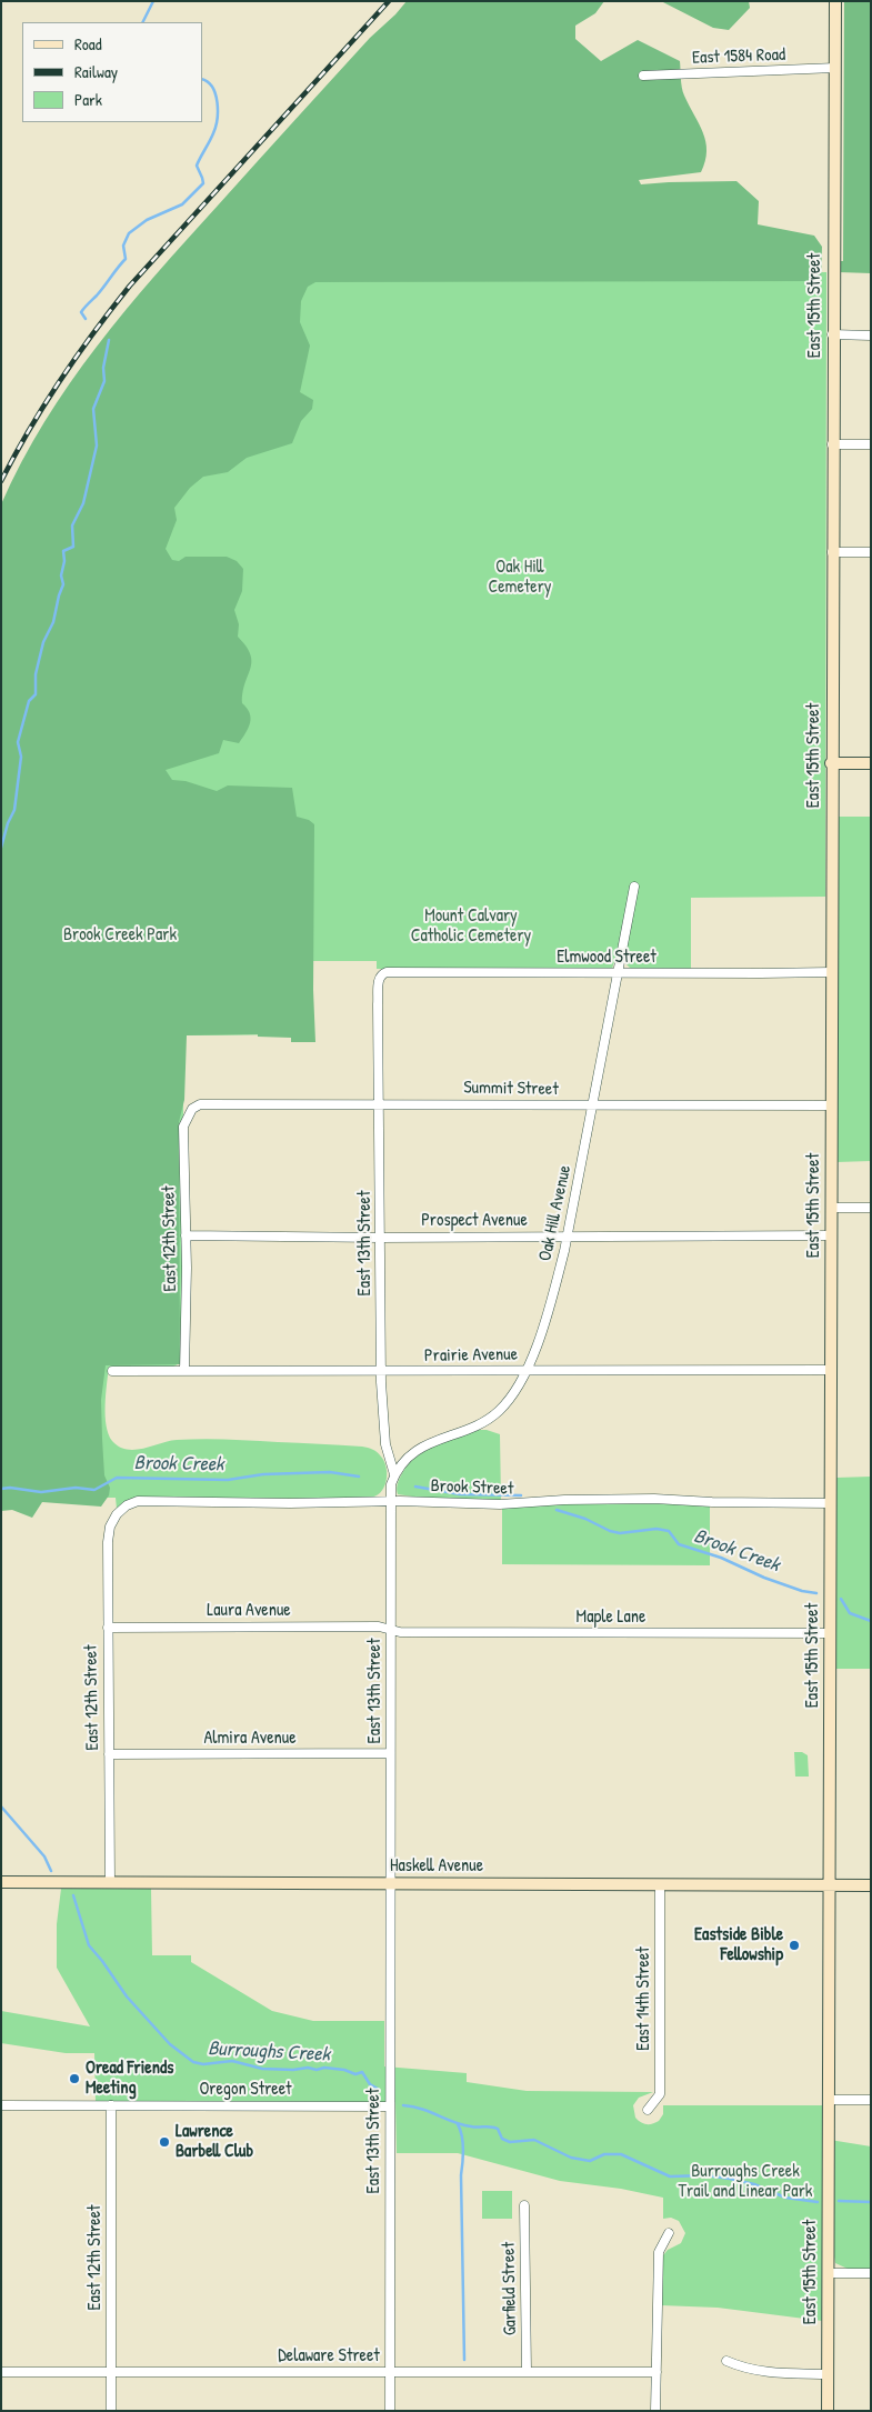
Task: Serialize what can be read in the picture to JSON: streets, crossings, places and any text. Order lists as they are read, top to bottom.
{
  "streets": {
    "main road": ["East 15th Street", "Haskell Avenue"],
    "street": [
      "East 1584 Road",
      "Elmwood Street",
      "Summit Street",
      "Oak Hill Avenue",
      "Prospect Avenue",
      "East 12th Street",
      "East 13th Street",
      "Prairie Avenue",
      "Brook Street",
      "Laura Avenue",
      "Maple Lane",
      "Almira Avenue",
      "East 14th Street",
      "Oregon Street",
      "Garfield Street",
      "Delaware Street"
    ]
  },
  "crossings": [
    ["East 1584 Road", "East 15th Street"],
    ["East 15th Street", "Elmwood Street"],
    ["East 15th Street", "Summit Street"],
    ["East 15th Street", "Prospect Avenue"],
    ["East 15th Street", "Prairie Avenue"],
    ["East 15th Street", "Brook Street"],
    ["East 15th Street", "Maple Lane"],
    ["East 15th Street", "Haskell Avenue"],
    ["Elmwood Street", "Oak Hill Avenue"],
    ["Elmwood Street", "East 13th Street"],
    ["Summit Street", "Oak Hill Avenue"],
    ["Summit Street", "East 12th Street"],
    ["Summit Street", "East 13th Street"],
    ["Oak Hill Avenue", "Prospect Avenue"],
    ["Oak Hill Avenue", "East 13th Street"],
    ["Oak Hill Avenue", "Prairie Avenue"],
    ["Prospect Avenue", "East 12th Street"],
    ["Prospect Avenue", "East 13th Street"],
    ["East 12th Street", "Prairie Avenue"],
    ["East 12th Street", "Brook Street"],
    ["East 12th Street", "Laura Avenue"],
    ["East 12th Street", "Almira Avenue"],
    ["East 12th Street", "Haskell Avenue"],
    ["East 12th Street", "Oregon Street"],
    ["East 12th Street", "Delaware Street"],
    ["East 13th Street", "Prairie Avenue"],
    ["East 13th Street", "Brook Street"],
    ["East 13th Street", "Laura Avenue"],
    ["East 13th Street", "Maple Lane"],
    ["East 13th Street", "Almira Avenue"],
    ["East 13th Street", "Haskell Avenue"],
    ["East 13th Street", "Oregon Street"],
    ["East 13th Street", "Delaware Street"],
    ["Laura Avenue", "Maple Lane"],
    ["Haskell Avenue", "East 14th Street"],
    ["Garfield Street", "Delaware Street"]
  ],
  "water": ["Brook Creek", "Burroughs Creek"],
  "parks": [
    "Oak Hill Cemetery",
    "Mount Calvary Catholic Cemetery",
    "Brook Creek Park",
    "Burroughs Creek Trail and Linear Park"
  ],
  "places": ["Eastside Bible Fellowship", "Oread Friends Meeting", "Lawrence Barbell Club"],
  "legend": ["Road", "Railway", "Park"]
}
